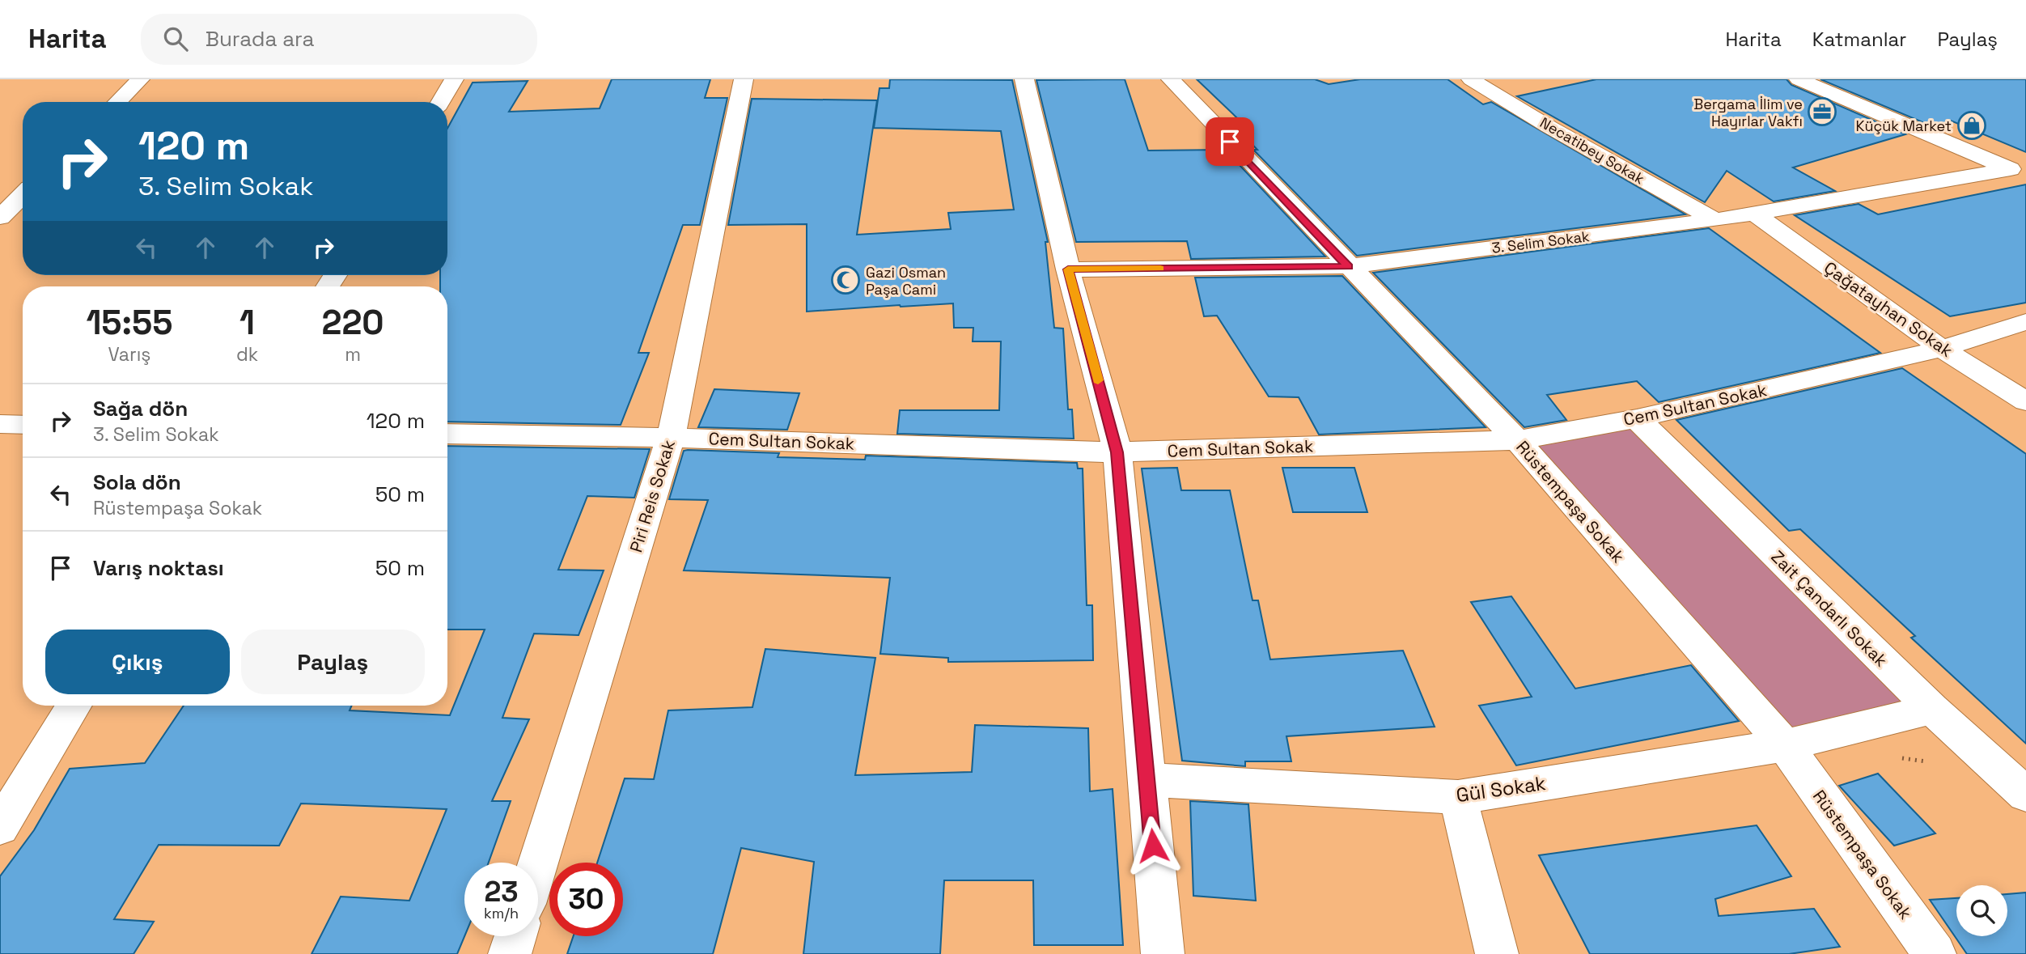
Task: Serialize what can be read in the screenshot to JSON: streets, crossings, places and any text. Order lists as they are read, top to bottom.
{
  "streets": {
    "street": [
      "Necatibey Sokak",
      "3. Selim Sokak",
      "Çağatayhan Sokak",
      "Cem Sultan Sokak",
      "Piri Reis Sokak",
      "Rüstempaşa Sokak",
      "Zait Çandarlı Sokak",
      "Gül Sokak"
    ]
  },
  "crossings": [
    ["Necatibey Sokak", "3. Selim Sokak"],
    ["3. Selim Sokak", "Çağatayhan Sokak"],
    ["3. Selim Sokak", "Rüstempaşa Sokak"],
    ["Çağatayhan Sokak", "Cem Sultan Sokak"],
    ["Cem Sultan Sokak", "Piri Reis Sokak"],
    ["Cem Sultan Sokak", "Rüstempaşa Sokak"],
    ["Cem Sultan Sokak", "Zait Çandarlı Sokak"],
    ["Rüstempaşa Sokak", "Gül Sokak"],
    ["Zait Çandarlı Sokak", "Gül Sokak"]
  ],
  "places": {
    "office": ["Bergama İlim ve Hayırlar Vakfı"],
    "shop": ["Küçük Market"],
    "mosque": ["Gazi Osman Paşa Cami"]
  },
  "page": {
    "header": "Harita",
    "search": "Burada ara",
    "nav": ["Harita", "Katmanlar", "Paylaş"],
    "turn": ["120 m", "3. Selim Sokak"],
    "eta": [
      "15:55",
      "Varış",
      "1",
      "dk",
      "220",
      "m"
    ],
    "list": [
      {
        "name": "Sağa dön",
        "note": "3. Selim Sokak",
        "value": "120 m"
      },
      {
        "name": "Sola dön",
        "note": "Rüstempaşa Sokak",
        "value": "50 m"
      },
      {
        "name": "Varış noktası",
        "value": "50 m"
      }
    ],
    "buttons": ["Çıkış", "Paylaş"],
    "speed": "23 km/h",
    "limit": "30"
  }
}
